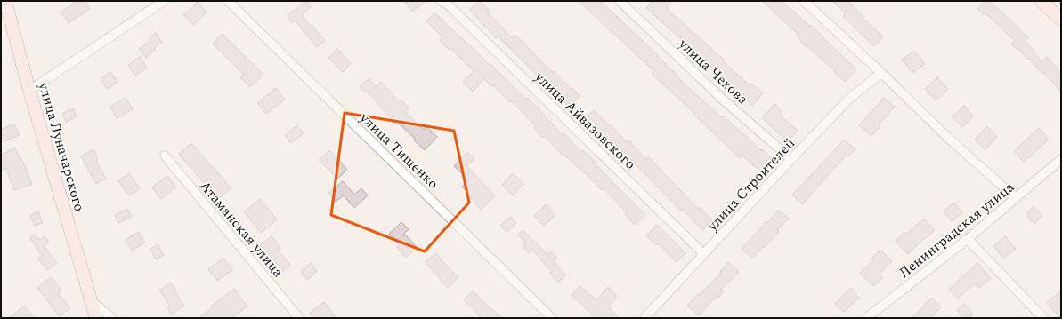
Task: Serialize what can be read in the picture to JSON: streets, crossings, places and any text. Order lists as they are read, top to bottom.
{
  "streets": {
    "main road": ["улица Луначарского"],
    "street": [
      "улица Чехова",
      "улица Айвазовского",
      "улица Тищенко",
      "улица Строителей",
      "Атаманская улица",
      "Ленинградская улица"
    ]
  },
  "crossings": [
    ["улица Чехова", "улица Строителей"],
    ["улица Айвазовского", "улица Строителей"]
  ]
}
